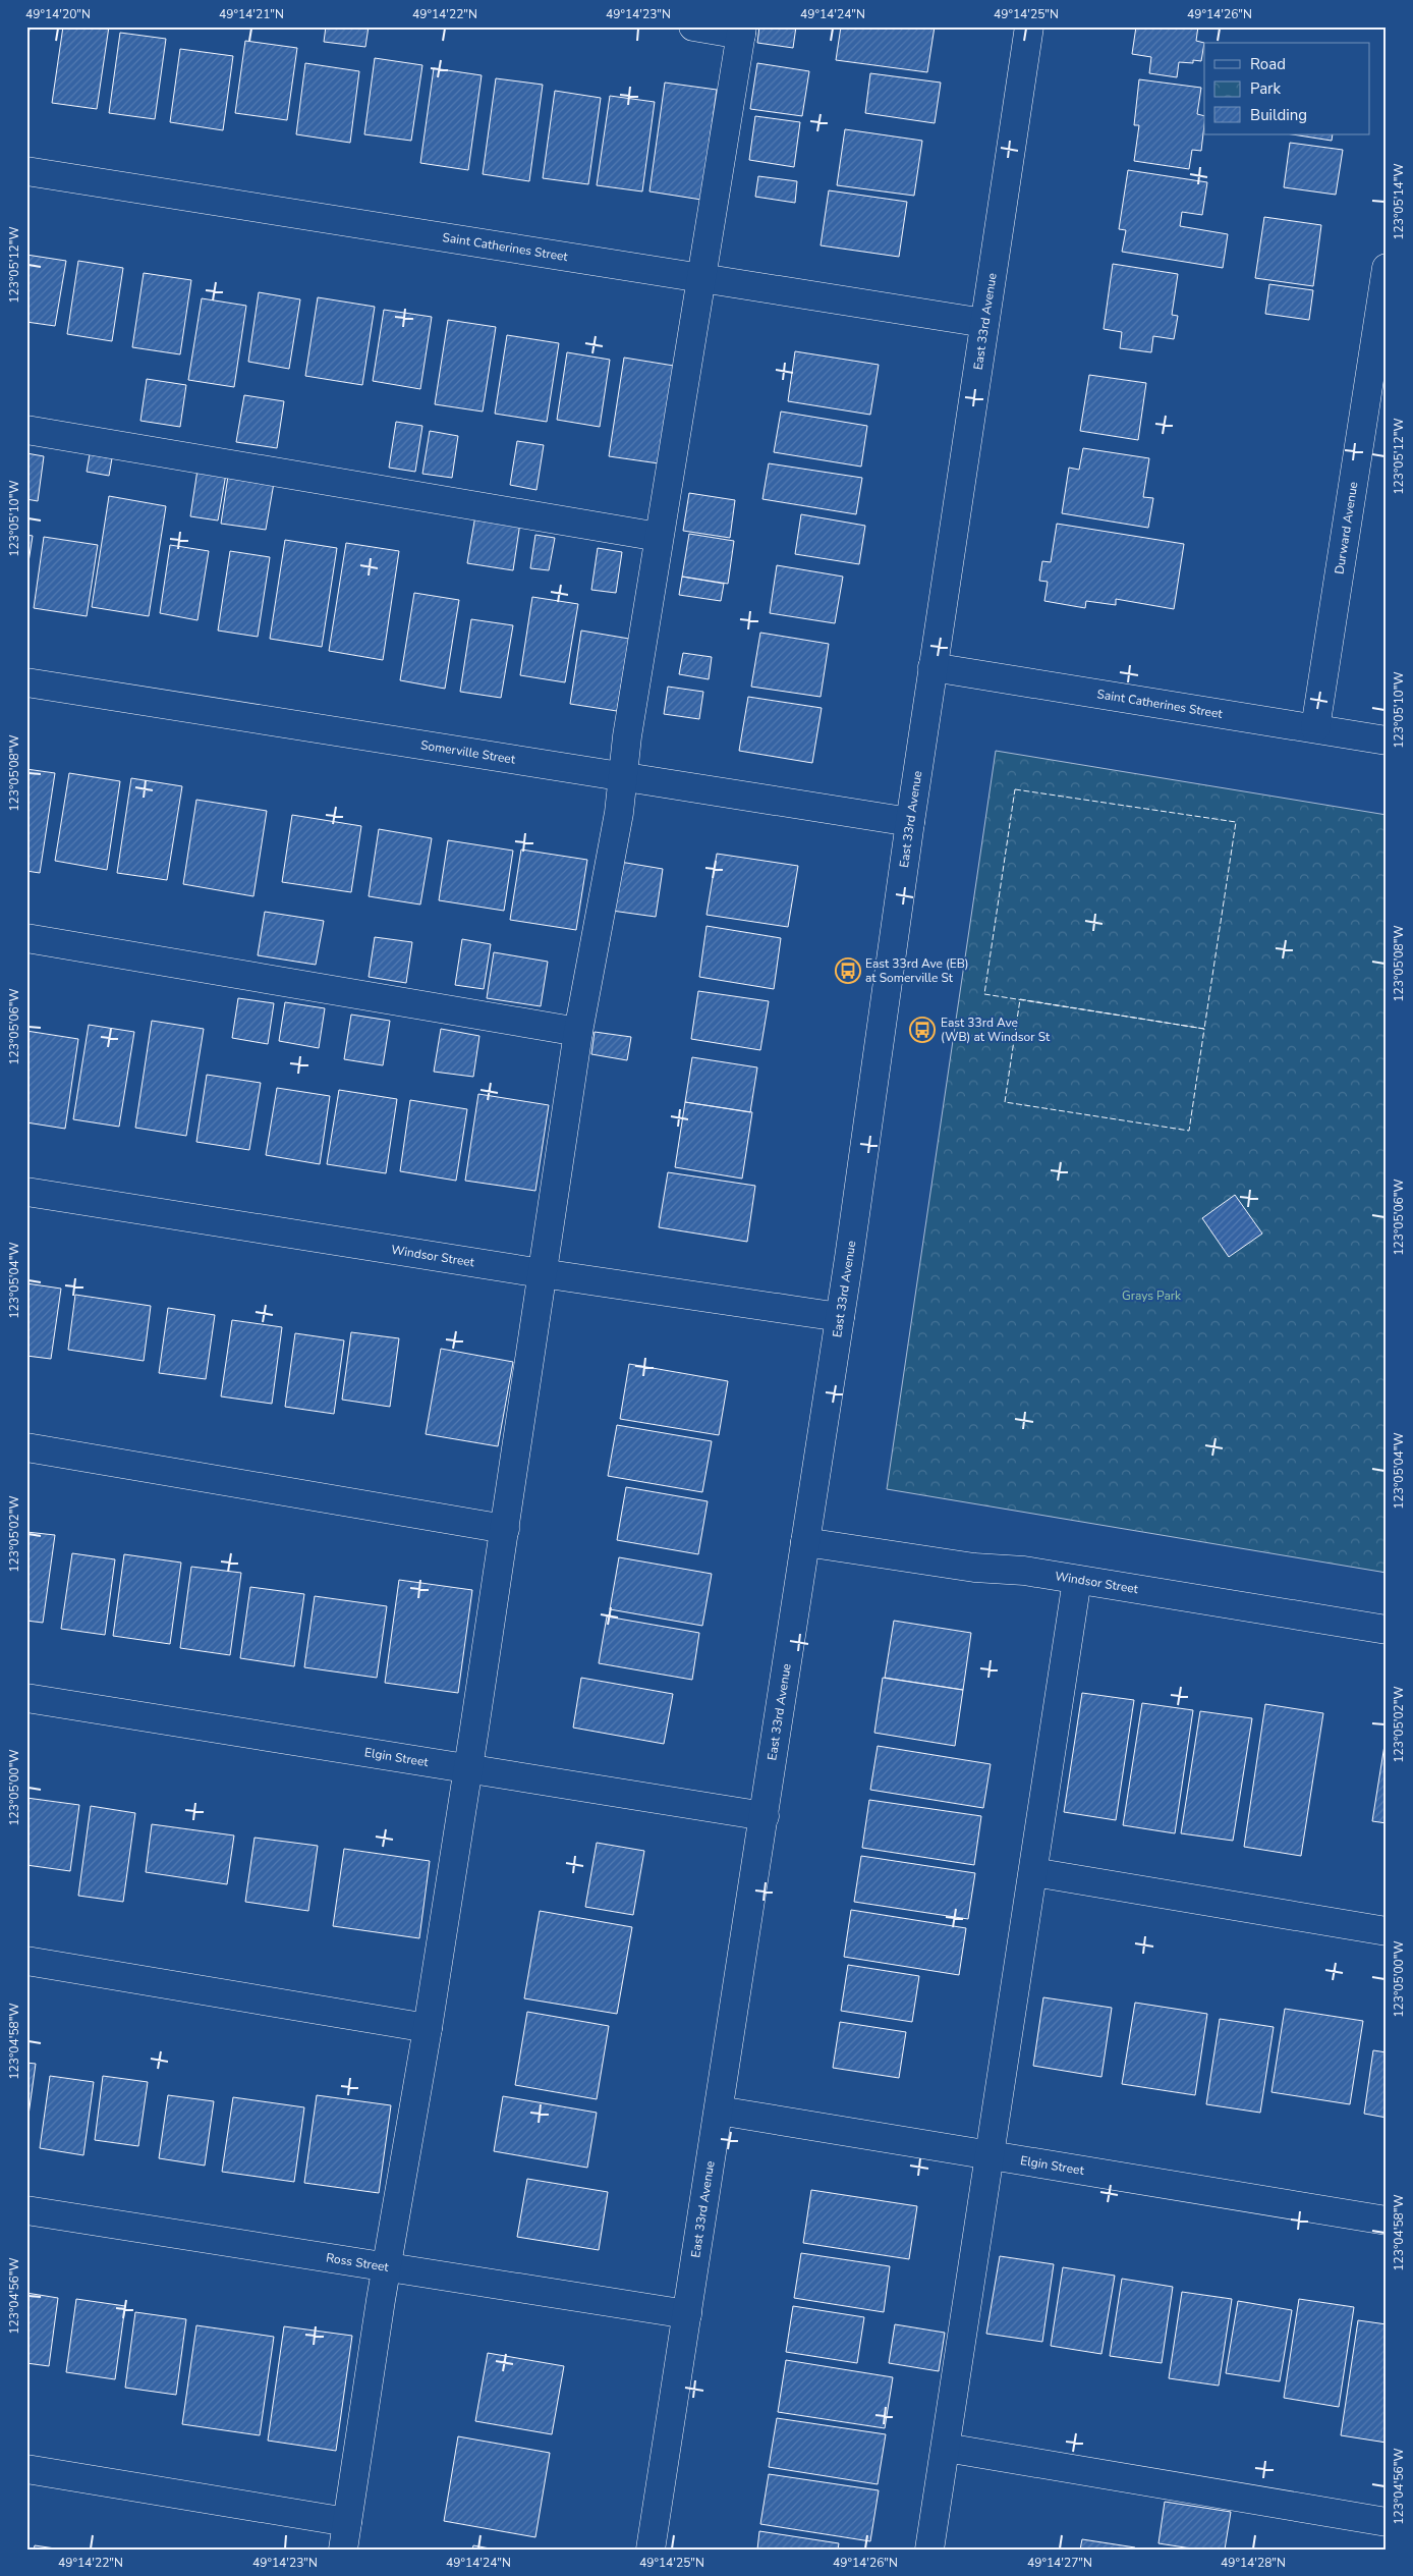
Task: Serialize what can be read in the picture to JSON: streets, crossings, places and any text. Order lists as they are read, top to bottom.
{
  "streets": {
    "street": [
      "Saint Catherines Street",
      "East 33rd Avenue",
      "Durward Avenue",
      "Somerville Street",
      "Windsor Street",
      "Elgin Street",
      "Ross Street"
    ]
  },
  "crossings": [
    ["Saint Catherines Street", "East 33rd Avenue"],
    ["Saint Catherines Street", "Durward Avenue"],
    ["East 33rd Avenue", "Somerville Street"],
    ["East 33rd Avenue", "Windsor Street"],
    ["East 33rd Avenue", "Elgin Street"],
    ["East 33rd Avenue", "Ross Street"]
  ],
  "parks": ["Grays Park"],
  "places": {
    "bus stop": ["East 33rd Ave (EB) at Somerville St", "East 33rd Ave (WB) at Windsor St"]
  },
  "legend": ["Road", "Park", "Building"],
  "coordinates": [
    "49°14'20\"N",
    "49°14'21\"N",
    "49°14'22\"N",
    "49°14'23\"N",
    "49°14'24\"N",
    "49°14'25\"N",
    "49°14'26\"N",
    "123°05'14\"W",
    "123°05'12\"W",
    "123°05'10\"W",
    "123°05'08\"W",
    "123°05'06\"W",
    "123°05'04\"W",
    "123°05'02\"W",
    "123°05'00\"W",
    "123°04'58\"W",
    "123°04'56\"W",
    "49°14'27\"N",
    "49°14'28\"N"
  ]
}
